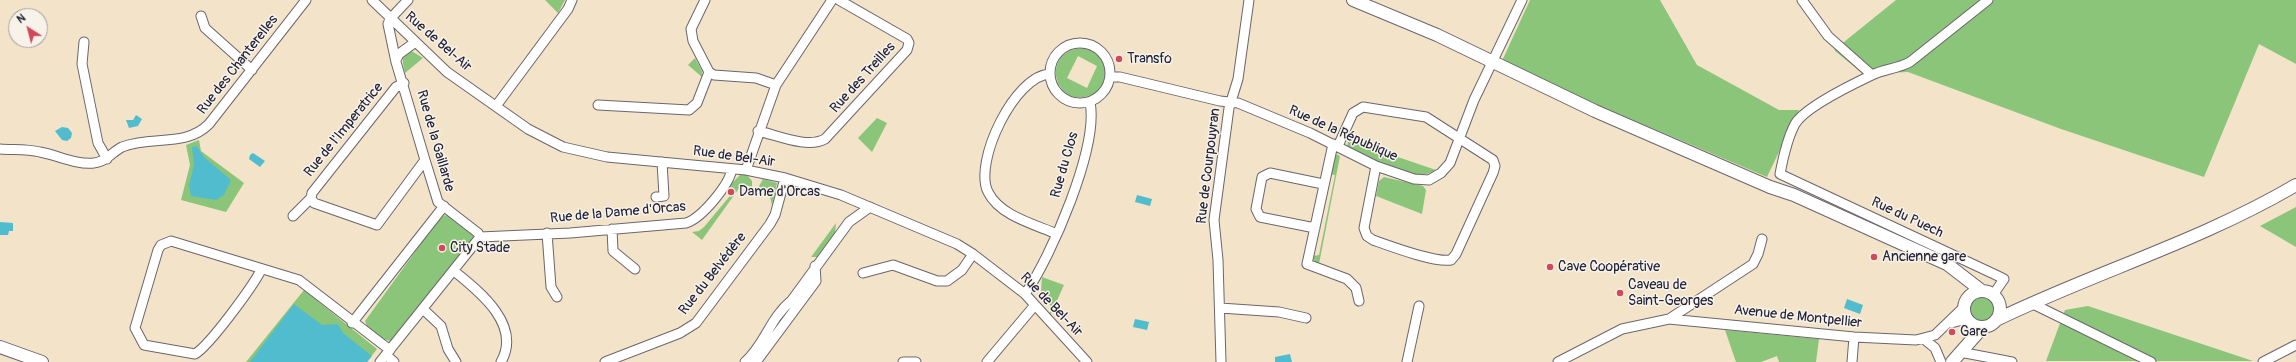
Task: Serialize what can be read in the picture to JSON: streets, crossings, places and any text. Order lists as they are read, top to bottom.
{
  "streets": {
    "street": [
      "Rue de Bel-Air",
      "Rue des Chanterelles",
      "Rue des Treilles",
      "Rue de l'Imperatrice",
      "Rue de la République",
      "Rue de la Gaillarde",
      "Rue du Clos",
      "Rue de Courpouyran",
      "Rue de la Dame d'Orcas",
      "Rue du Puech",
      "Rue du Belvédère",
      "Avenue de Montpellier"
    ]
  },
  "crossings": [
    ["Rue de Bel-Air", "Rue de la Gaillarde"],
    ["Rue de Bel-Air", "Rue du Clos"],
    ["Rue de Bel-Air", "Rue de la Dame d'Orcas"],
    ["Rue de Bel-Air", "Rue du Belvédère"],
    ["Rue de l'Imperatrice", "Rue de la Gaillarde"],
    ["Rue de la République", "Rue du Clos"],
    ["Rue de la République", "Rue de Courpouyran"],
    ["Rue de la Gaillarde", "Rue de la Dame d'Orcas"]
  ],
  "places": [
    "Transfo",
    "Dame d'Orcas",
    "City Stade",
    "Ancienne gare",
    "Cave Coopérative",
    "Caveau de Saint-Georges",
    "Gare"
  ],
  "north": "top left"
}
